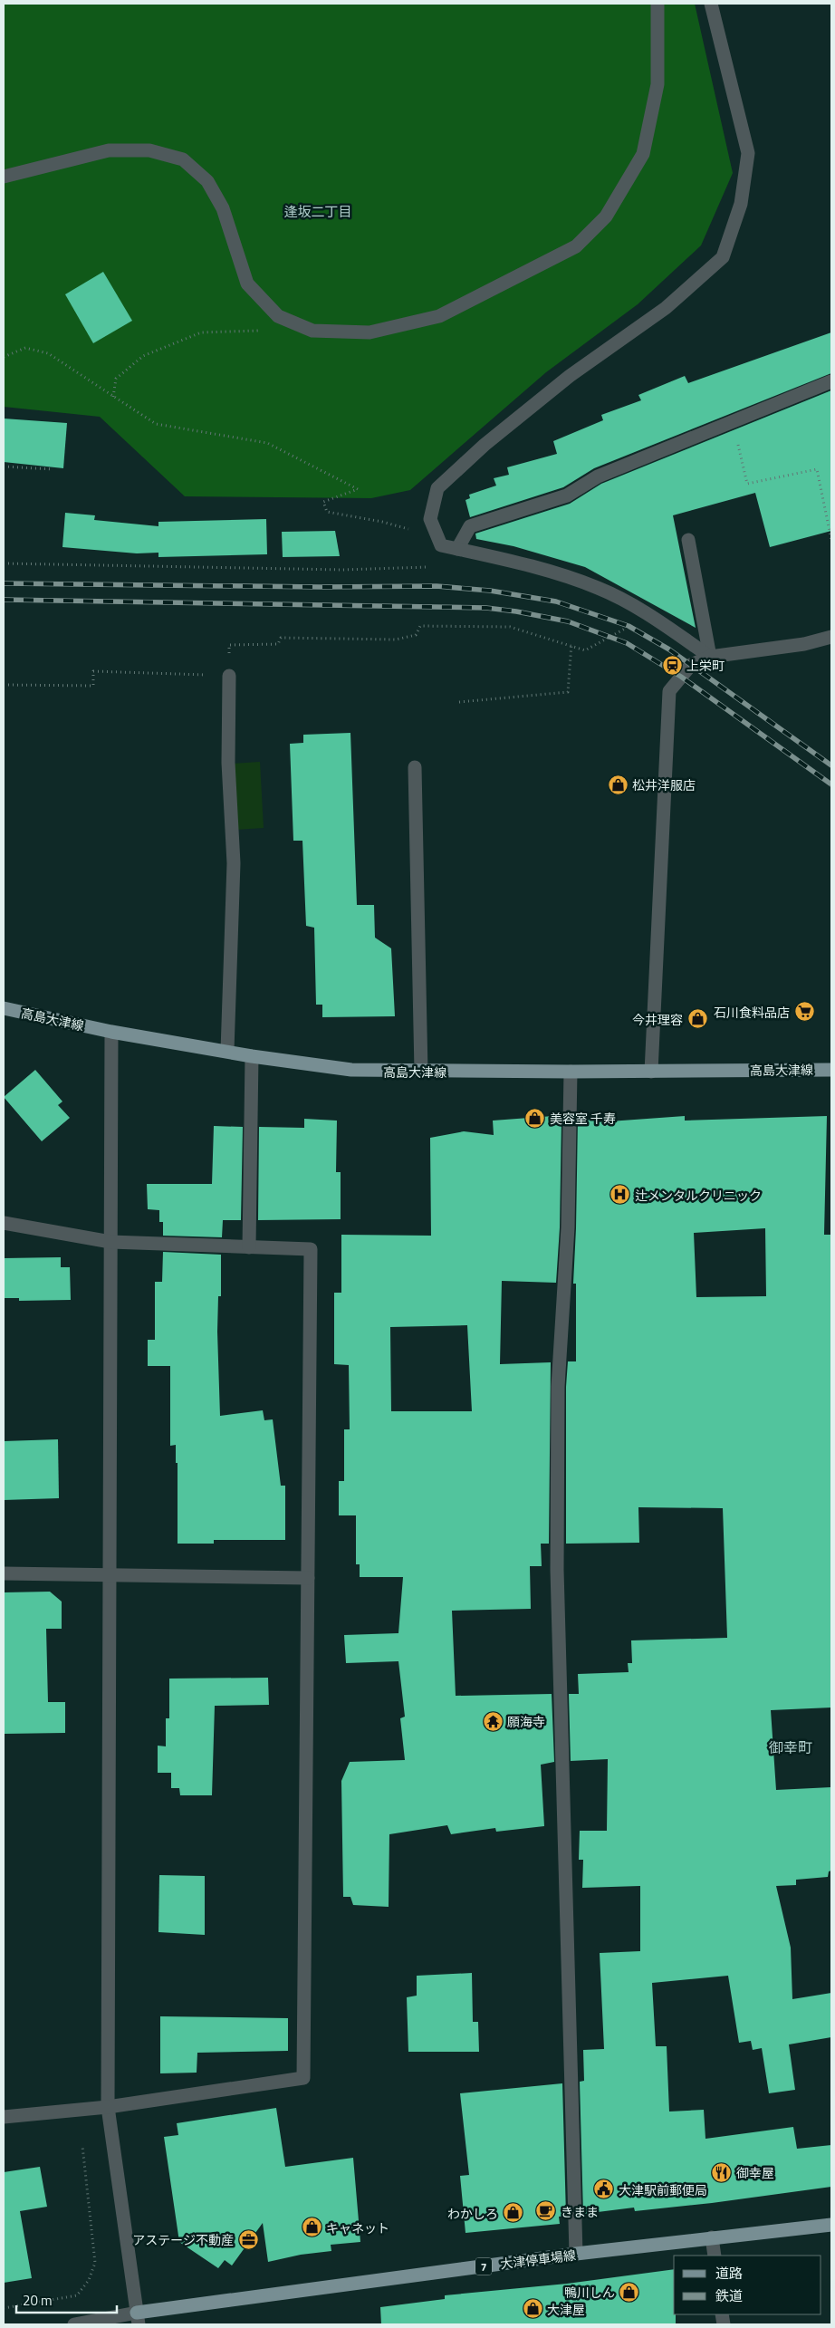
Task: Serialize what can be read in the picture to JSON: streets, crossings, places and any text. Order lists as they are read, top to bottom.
{
  "streets": {
    "main road": ["高島大津線", "大津停車場線", "7"]
  },
  "districts": ["逢坂二丁目", "御幸町"],
  "places": {
    "station": ["上栄町"],
    "shop": [
      "松井洋服店",
      "今井理容",
      "美容室 千寿",
      "わかしろ",
      "キャネット",
      "鴨川しん",
      "大津屋"
    ],
    "supermarket": ["石川食料品店"],
    "hospital": ["辻メンタルクリニック"],
    "temple": ["願海寺"],
    "restaurant": ["御幸屋"],
    "public building": ["大津駅前郵便局"],
    "cafe": ["きまま"],
    "office": ["アステージ不動産"]
  },
  "legend": ["道路", "鉄道"],
  "scale_bar": "20 m"
}
